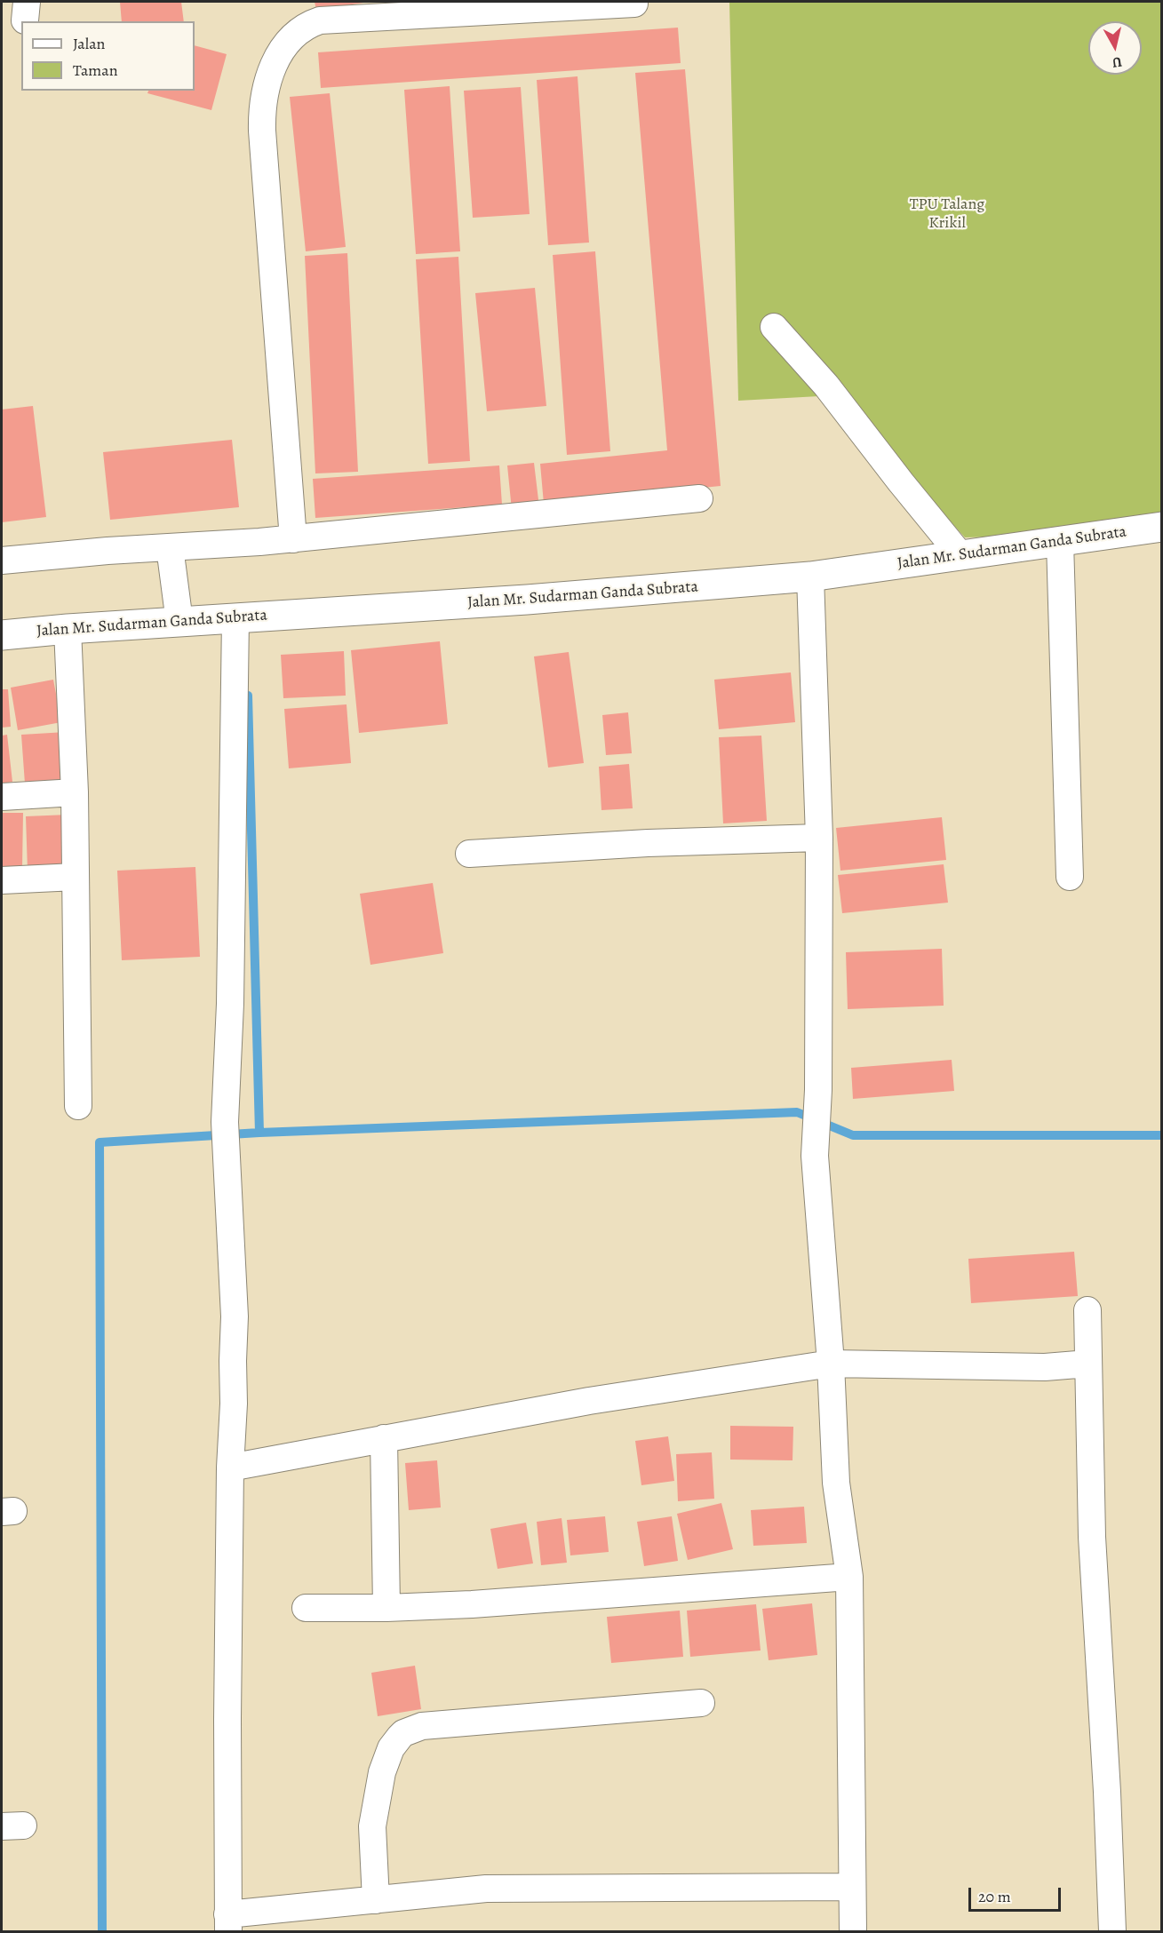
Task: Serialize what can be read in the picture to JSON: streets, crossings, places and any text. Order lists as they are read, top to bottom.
{
  "streets": {
    "street": ["Jalan Mr. Sudarman Ganda Subrata"]
  },
  "parks": ["TPU Talang Krikil"],
  "legend": ["Jalan", "Taman"],
  "scale_bar": "20 m",
  "north": "bottom"
}
